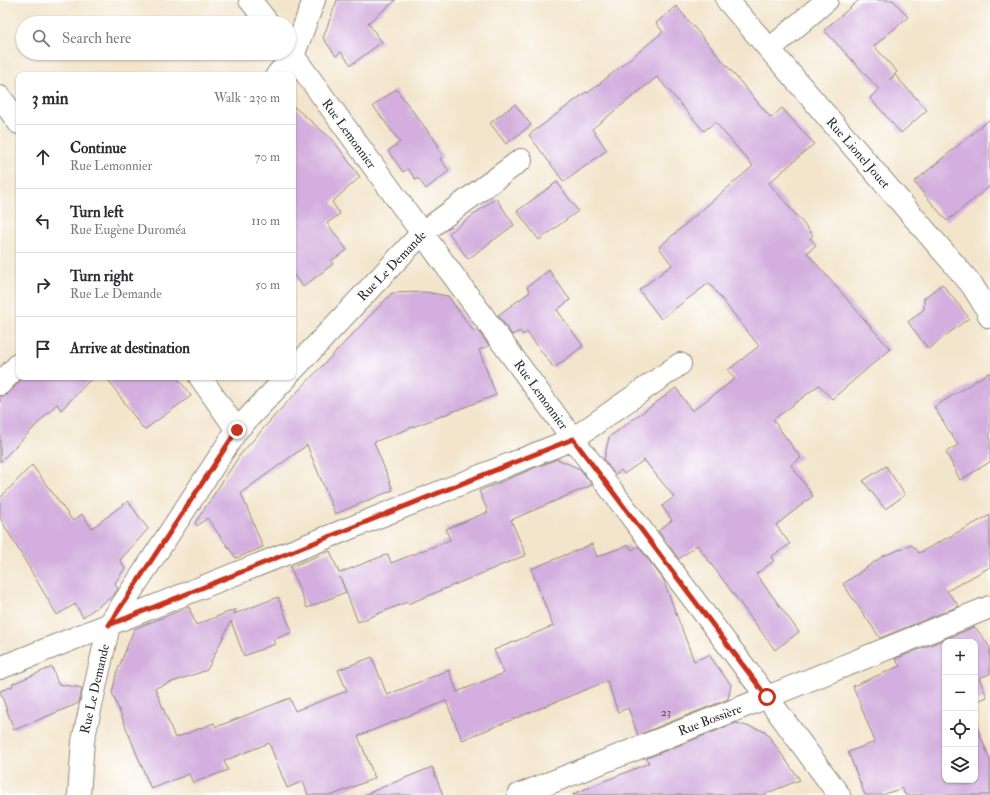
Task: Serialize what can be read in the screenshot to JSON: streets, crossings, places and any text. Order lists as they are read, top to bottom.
{
  "streets": {
    "street": [
      "Rue Lemonnier",
      "Rue Lionel Jouet",
      "Rue Le Demande",
      "Rue Bossière"
    ]
  },
  "crossings": [
    ["Rue Lemonnier", "Rue Le Demande"],
    ["Rue Lemonnier", "Rue Bossière"]
  ],
  "house_numbers": ["23"],
  "page": {
    "search": "Search here",
    "heading": ["3 min", "Walk · 230 m"],
    "list": [
      ["Continue", "Rue Lemonnier", "70 m"],
      ["Turn left", "Rue Eugène Duroméa", "110 m"],
      ["Turn right", "Rue Le Demande", "50 m"],
      "Arrive at destination"
    ],
    "map_buttons": ["+", "−"]
  }
}
